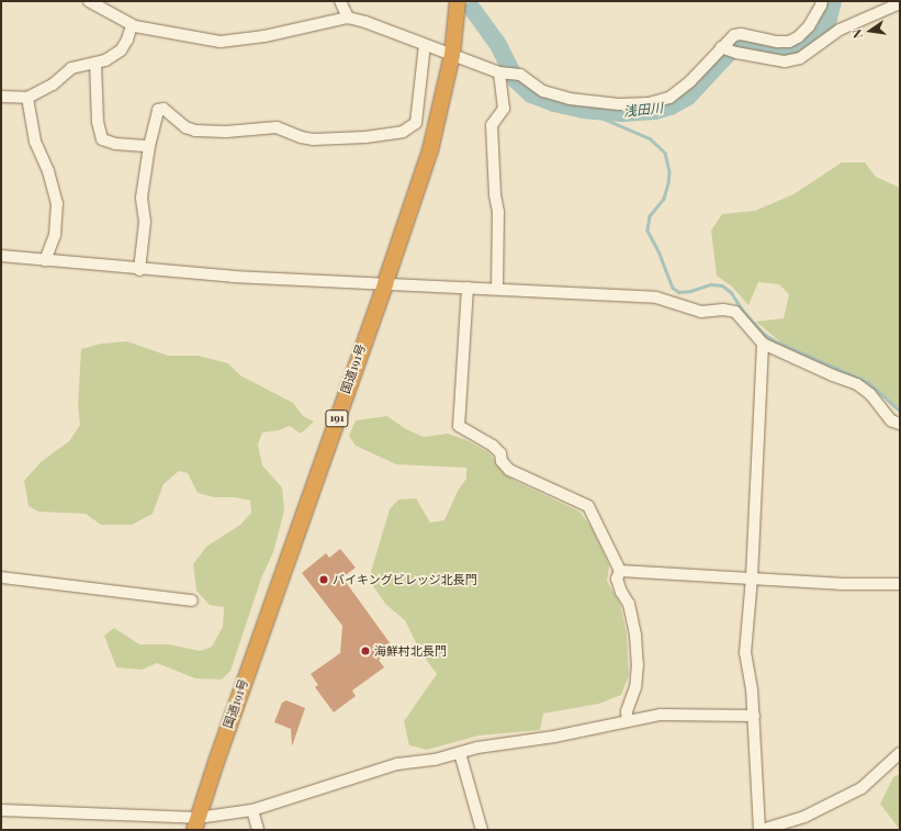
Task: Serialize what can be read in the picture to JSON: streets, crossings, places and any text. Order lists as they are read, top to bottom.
{
  "streets": {
    "highway": ["国道191号", "191"]
  },
  "water": ["浅田川"],
  "places": ["バイキングビレッジ北長門", "海鮮村北長門"],
  "north": "left"
}
